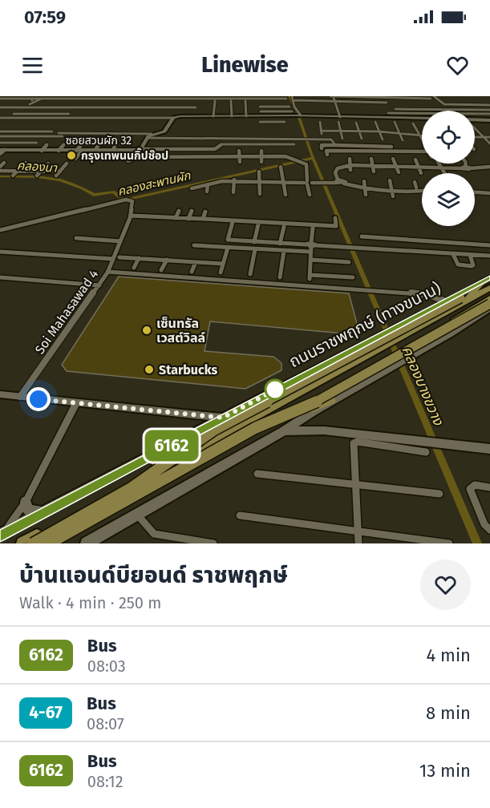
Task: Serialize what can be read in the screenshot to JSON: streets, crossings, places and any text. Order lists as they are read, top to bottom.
{
  "streets": {
    "street": ["ซอยสวนผัก 32", "Soi Mahasawad 4", "ถนนราชพฤกษ์ (ทางขนาน)"]
  },
  "water": ["คลองนา", "คลองสะพานผัก", "คลองบางขวาง"],
  "places": ["กรุงเทพนนกิ๊ปช๊อป", "เซ็นทรัล เวสต์วิลล์", "Starbucks"],
  "lines": ["bus line 6162"],
  "page": {
    "status": "07:59",
    "header": "Linewise",
    "on_map": "6162",
    "heading": ["บ้านแอนด์บียอนด์ ราชพฤกษ์", "Walk · 4 min · 250 m"],
    "list": [
      {
        "mark": "6162",
        "name": "Bus",
        "note": "08:03",
        "value": "4 min"
      },
      {
        "mark": "4-67",
        "name": "Bus",
        "note": "08:07",
        "value": "8 min"
      },
      {
        "mark": "6162",
        "name": "Bus",
        "note": "08:12",
        "value": "13 min"
      }
    ]
  }
}
